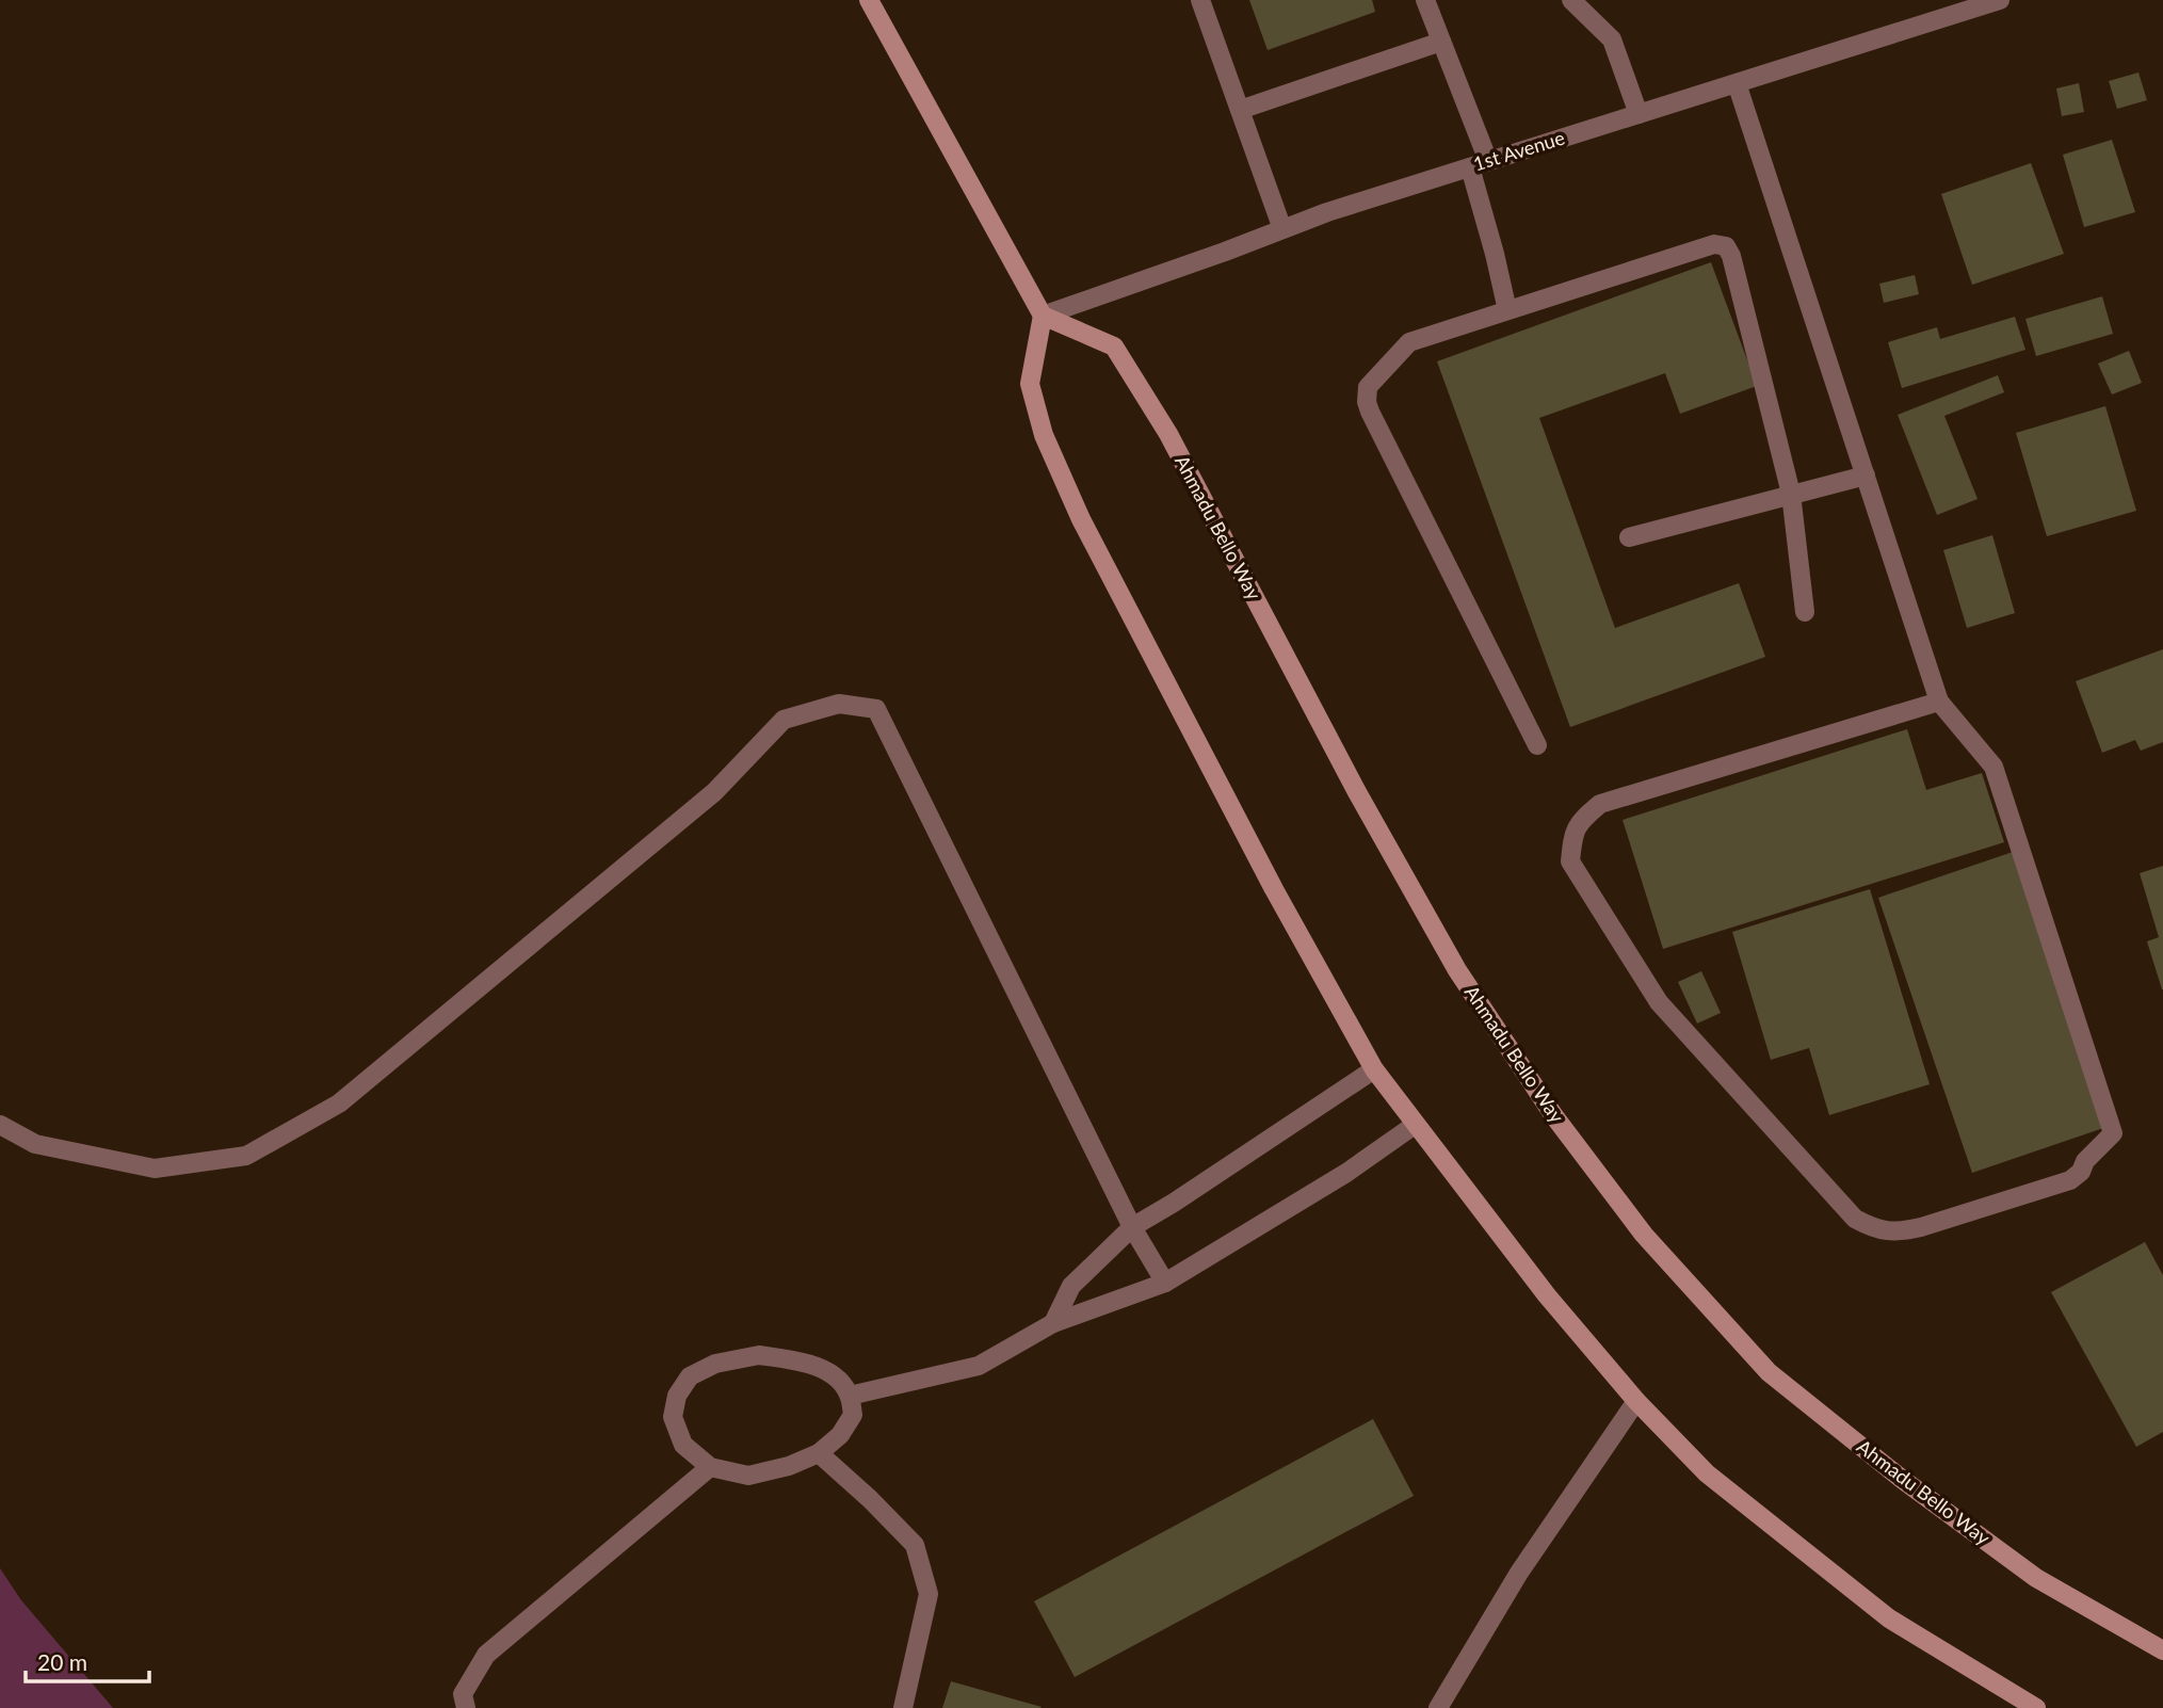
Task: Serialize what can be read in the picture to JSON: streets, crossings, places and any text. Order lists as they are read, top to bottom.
{
  "streets": {
    "main road": ["Ahmadu Bello Way"],
    "street": ["1st Avenue"]
  },
  "crossings": [
    ["1st Avenue", "Ahmadu Bello Way"]
  ],
  "scale_bar": "20 m"
}
